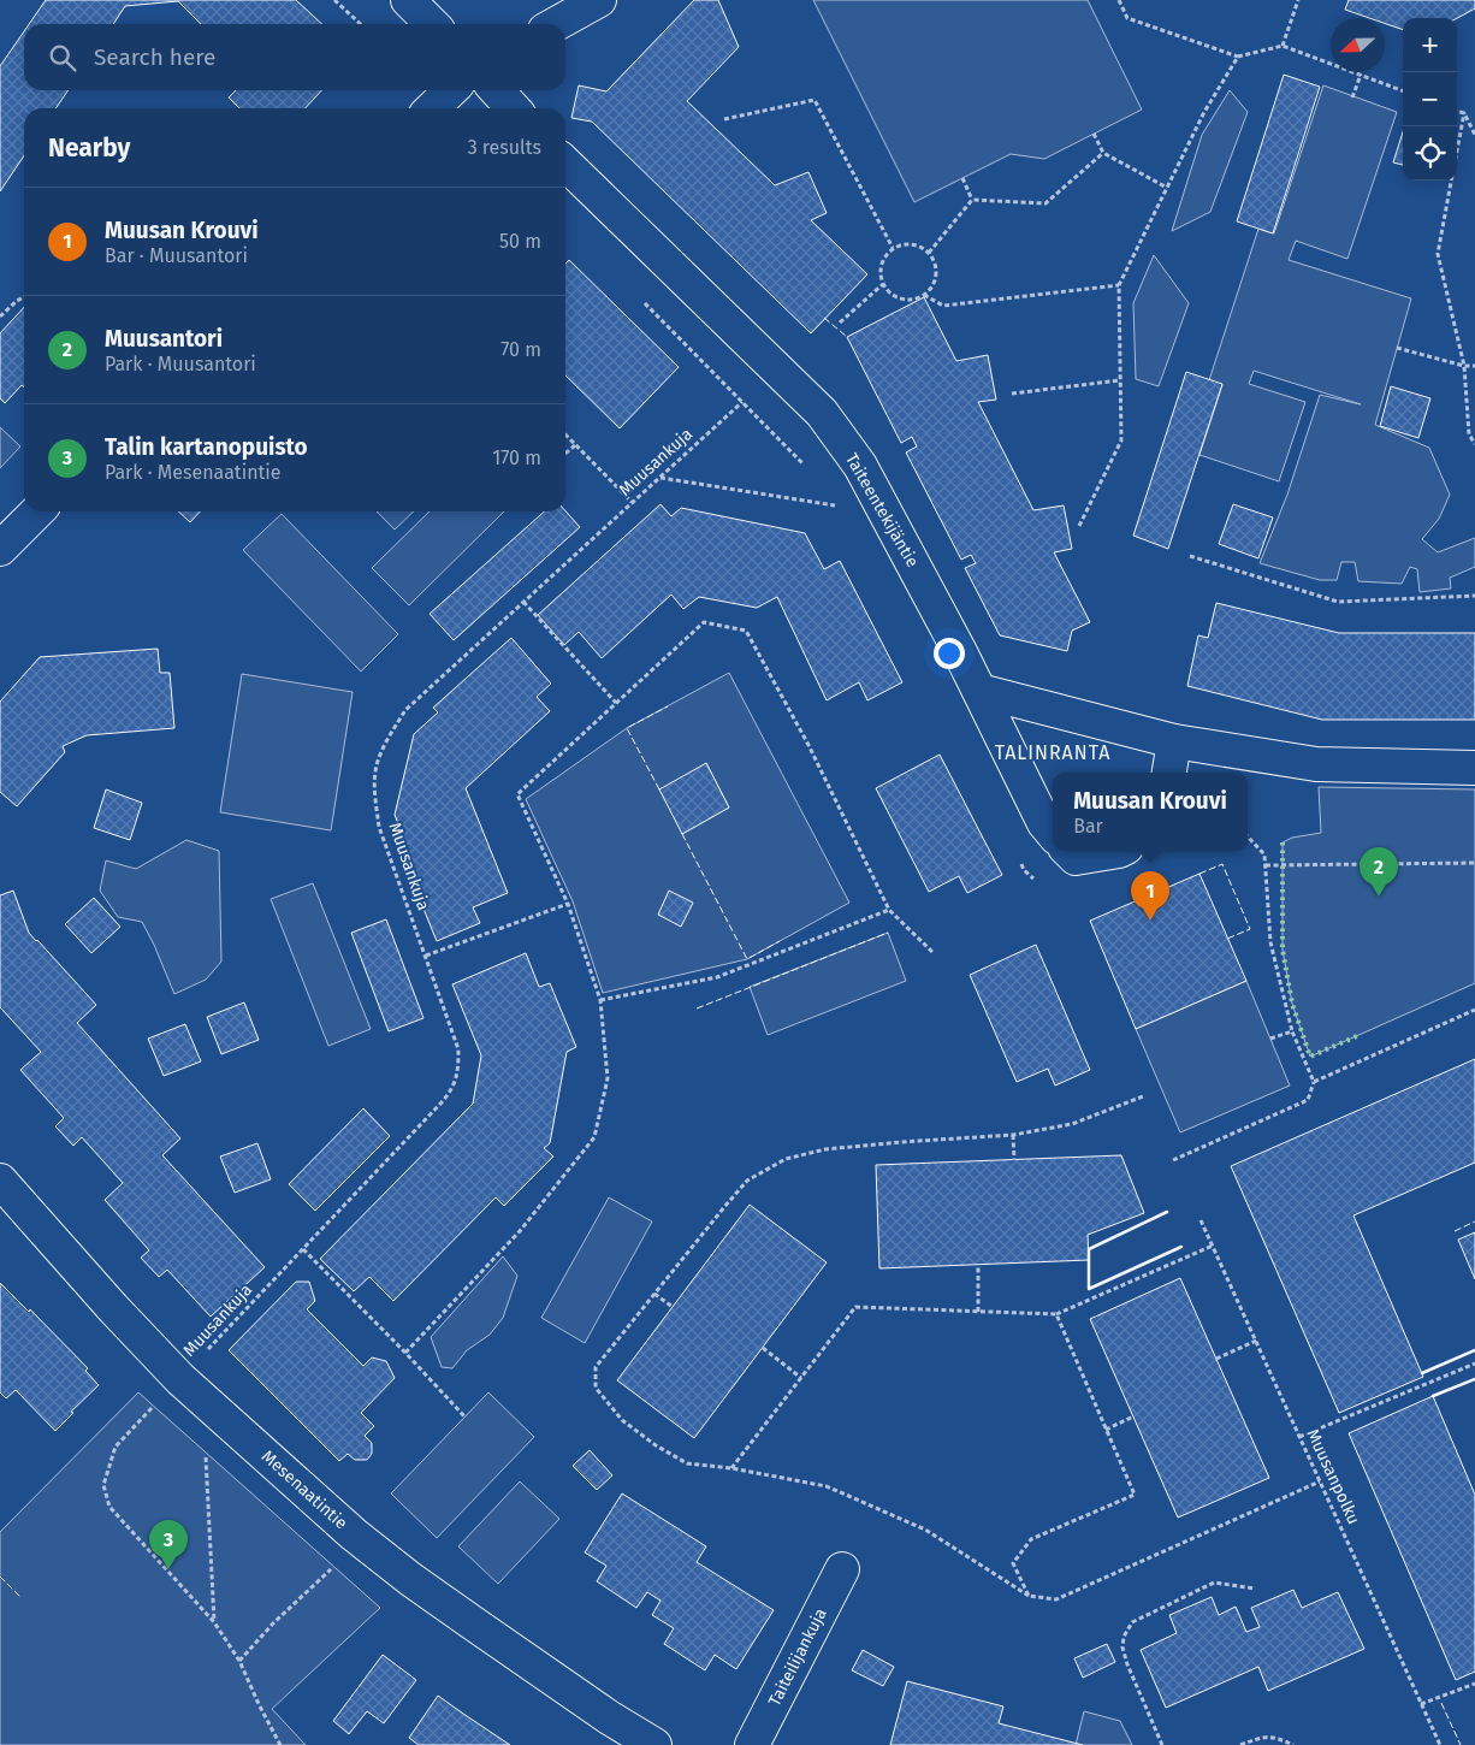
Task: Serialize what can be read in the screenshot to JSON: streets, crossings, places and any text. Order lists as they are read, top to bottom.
{
  "streets": {
    "street": ["Taiteentekijäntie", "Mesenaatintie", "Taiteilijankuja"],
    "path": ["Muusankuja", "Muusanpolku"]
  },
  "crossings": [
    ["Muusankuja", "Mesenaatintie"]
  ],
  "districts": ["TALINRANTA"],
  "north": "left",
  "page": {
    "map_buttons": ["+", "−"],
    "search": "Search here",
    "heading": ["Nearby", "3 results"],
    "list": [
      {
        "mark": "1",
        "name": "Muusan Krouvi",
        "note": "Bar · Muusantori",
        "value": "50 m"
      },
      {
        "mark": "2",
        "name": "Muusantori",
        "note": "Park · Muusantori",
        "value": "70 m"
      },
      {
        "mark": "3",
        "name": "Talin kartanopuisto",
        "note": "Park · Mesenaatintie",
        "value": "170 m"
      }
    ],
    "popup": ["Muusan Krouvi", "Bar"],
    "pins": ["2", "1", "3"]
  }
}
